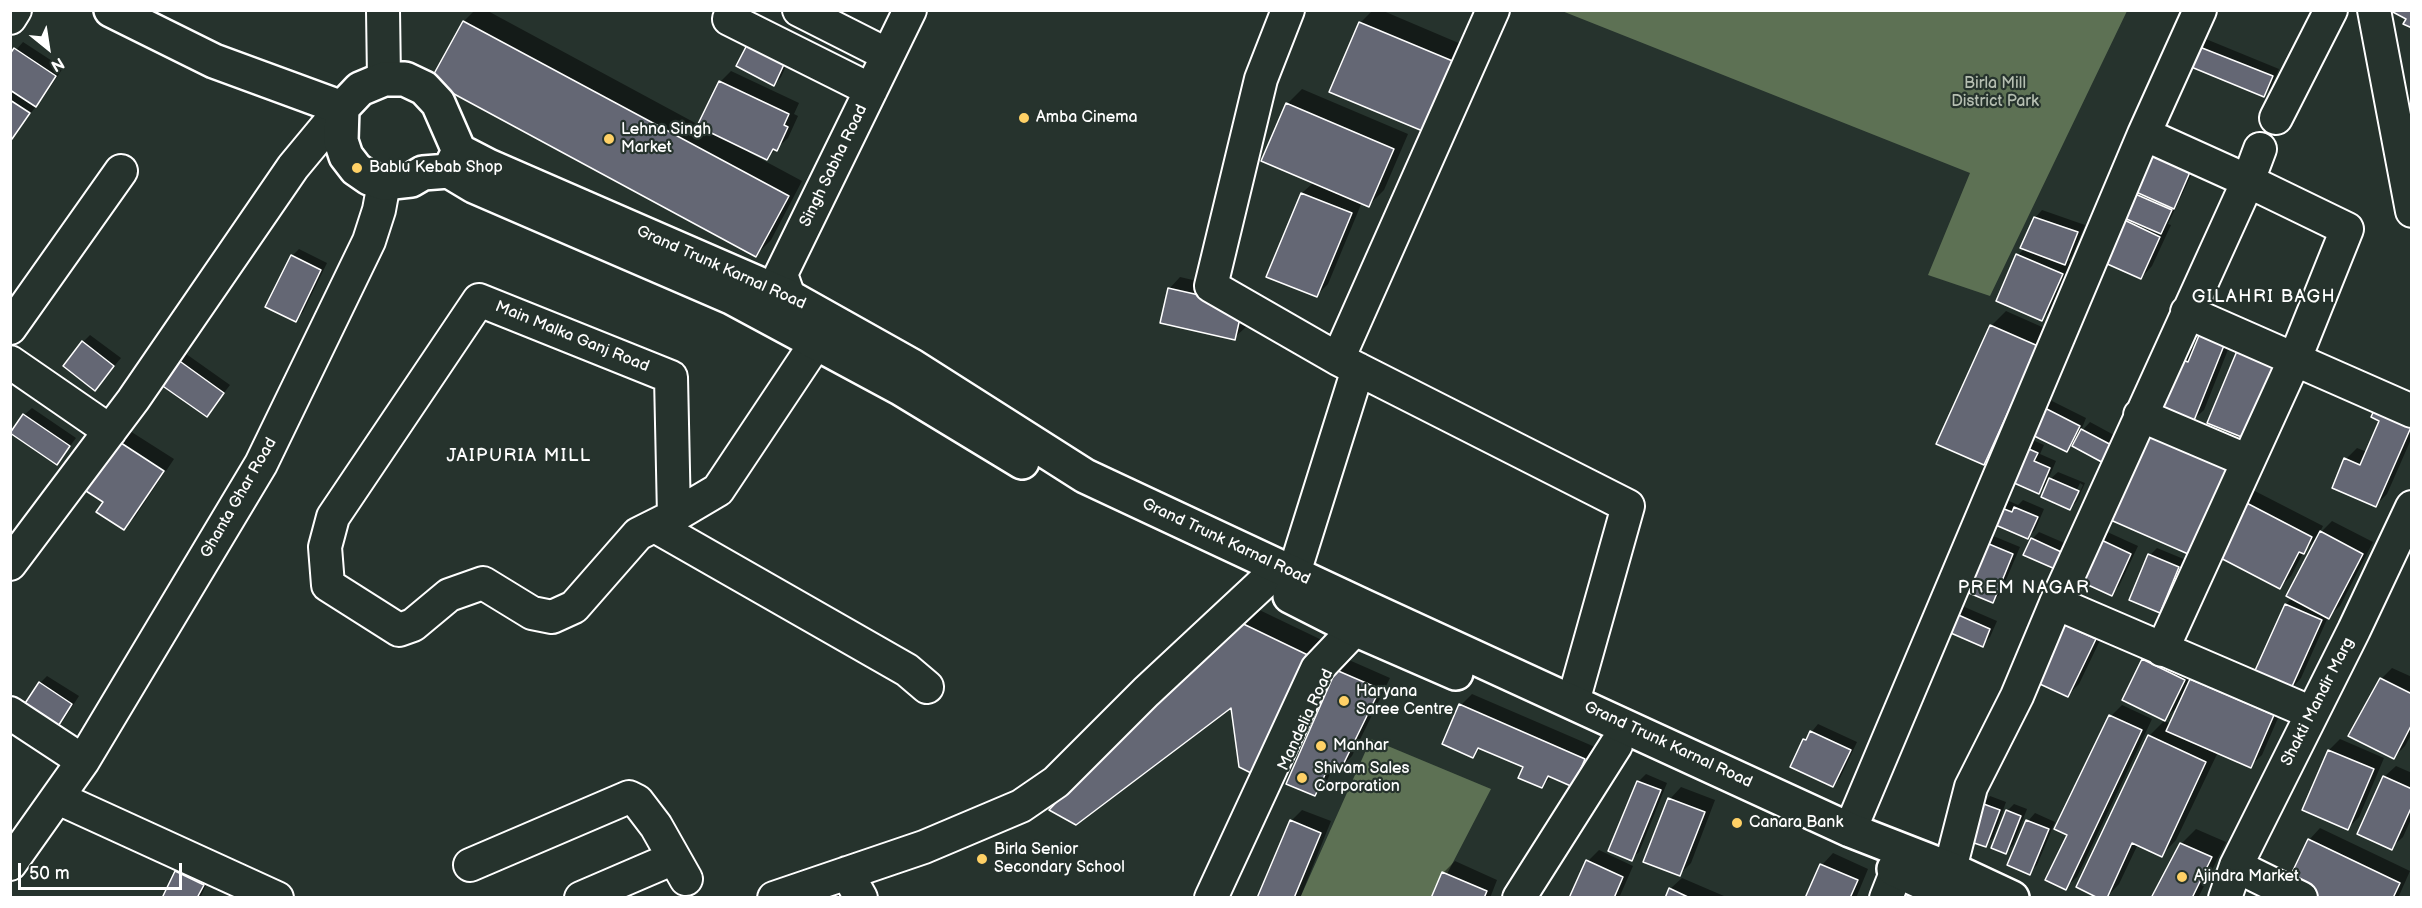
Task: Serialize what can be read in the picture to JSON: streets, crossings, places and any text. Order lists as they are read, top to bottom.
{
  "streets": {
    "main road": ["Grand Trunk Karnal Road"],
    "street": [
      "Singh Sabha Road",
      "Main Malka Ganj Road",
      "Ghanta Ghar Road",
      "Shakti Mandir Marg",
      "Mandelia Road"
    ]
  },
  "crossings": [
    ["Singh Sabha Road", "Grand Trunk Karnal Road"],
    ["Grand Trunk Karnal Road", "Ghanta Ghar Road"],
    ["Grand Trunk Karnal Road", "Mandelia Road"]
  ],
  "districts": ["GILAHRI BAGH", "JAIPURIA MILL", "PREM NAGAR"],
  "parks": ["Birla Mill District Park"],
  "places": [
    "Amba Cinema",
    "Lehna Singh Market",
    "Bablu Kebab Shop",
    "Haryana Saree Centre",
    "Manhar",
    "Shivam Sales Corporation",
    "Canara Bank",
    "Birla Senior Secondary School",
    "Ajindra Market"
  ],
  "scale_bar": "50 m",
  "north": "bottom right"
}
